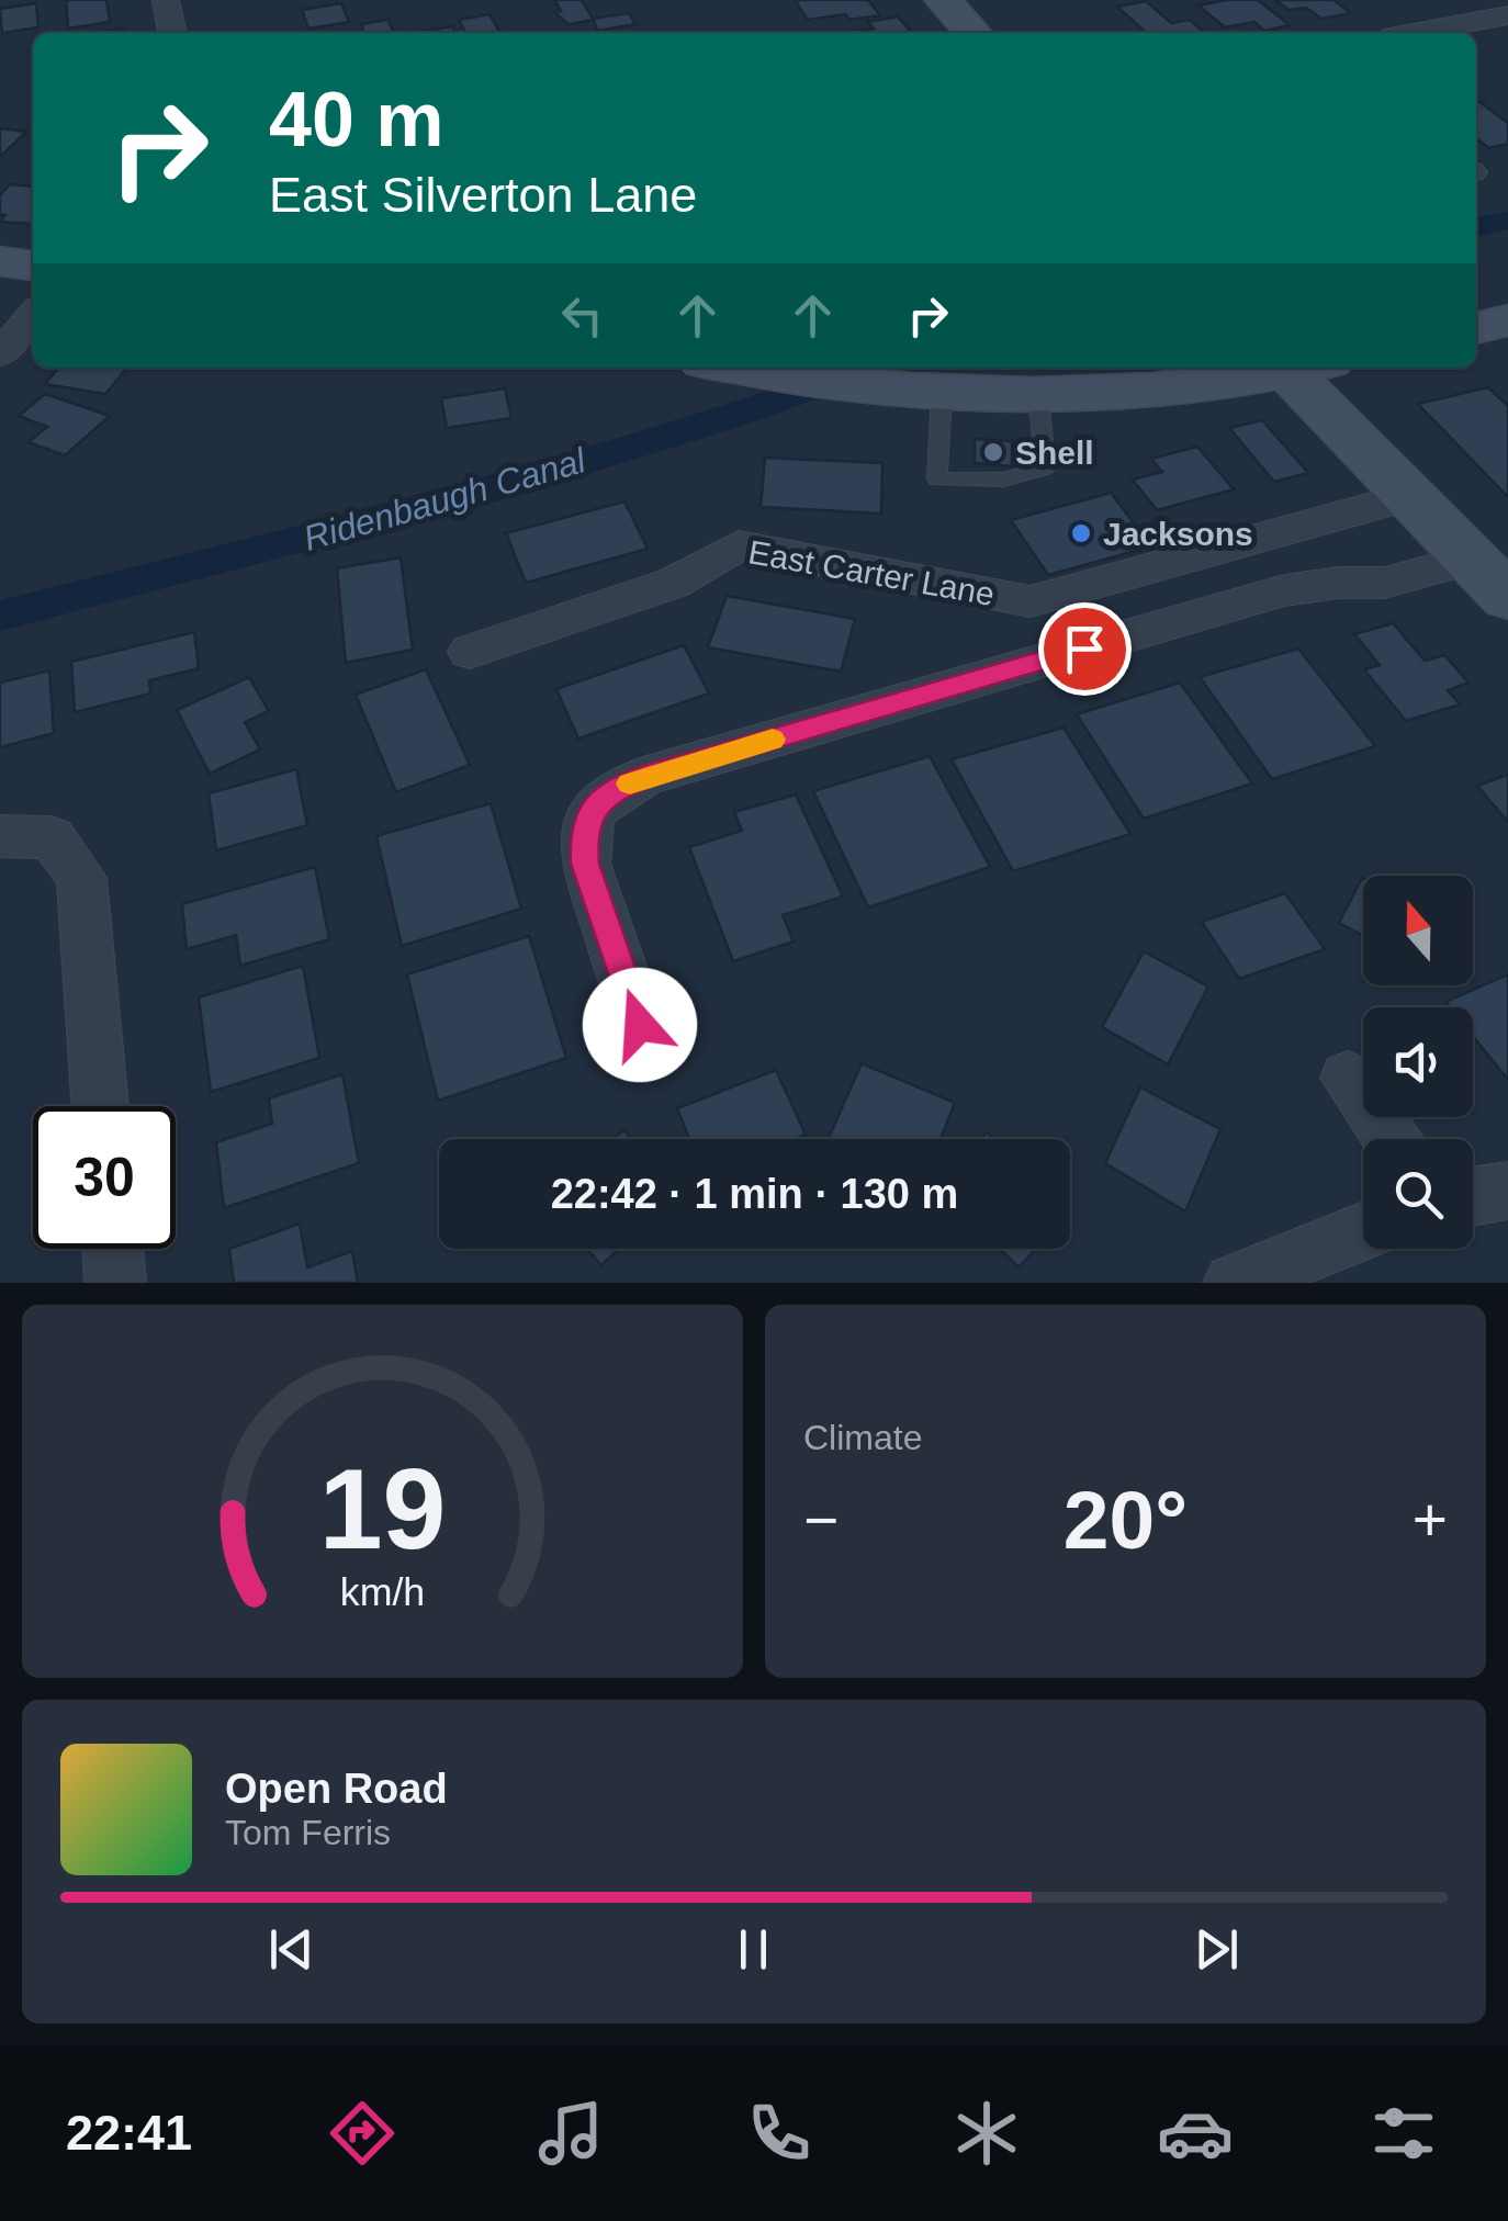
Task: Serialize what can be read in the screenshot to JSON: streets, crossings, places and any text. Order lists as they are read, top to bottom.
{
  "streets": {
    "street": ["East Carter Lane"]
  },
  "water": ["Ridenbaugh Canal"],
  "places": ["Shell", "Jacksons"],
  "north": "top",
  "page": {
    "turn": ["40 m", "East Silverton Lane"],
    "limit": "30",
    "trip": "22:42 · 1 min · 130 m",
    "tile": "Climate",
    "heat": ["−", "20°", "+"],
    "song": ["Open Road", "Tom Ferris"],
    "tabs": "22:41",
    "gauge": ["19", "km/h"]
  }
}
